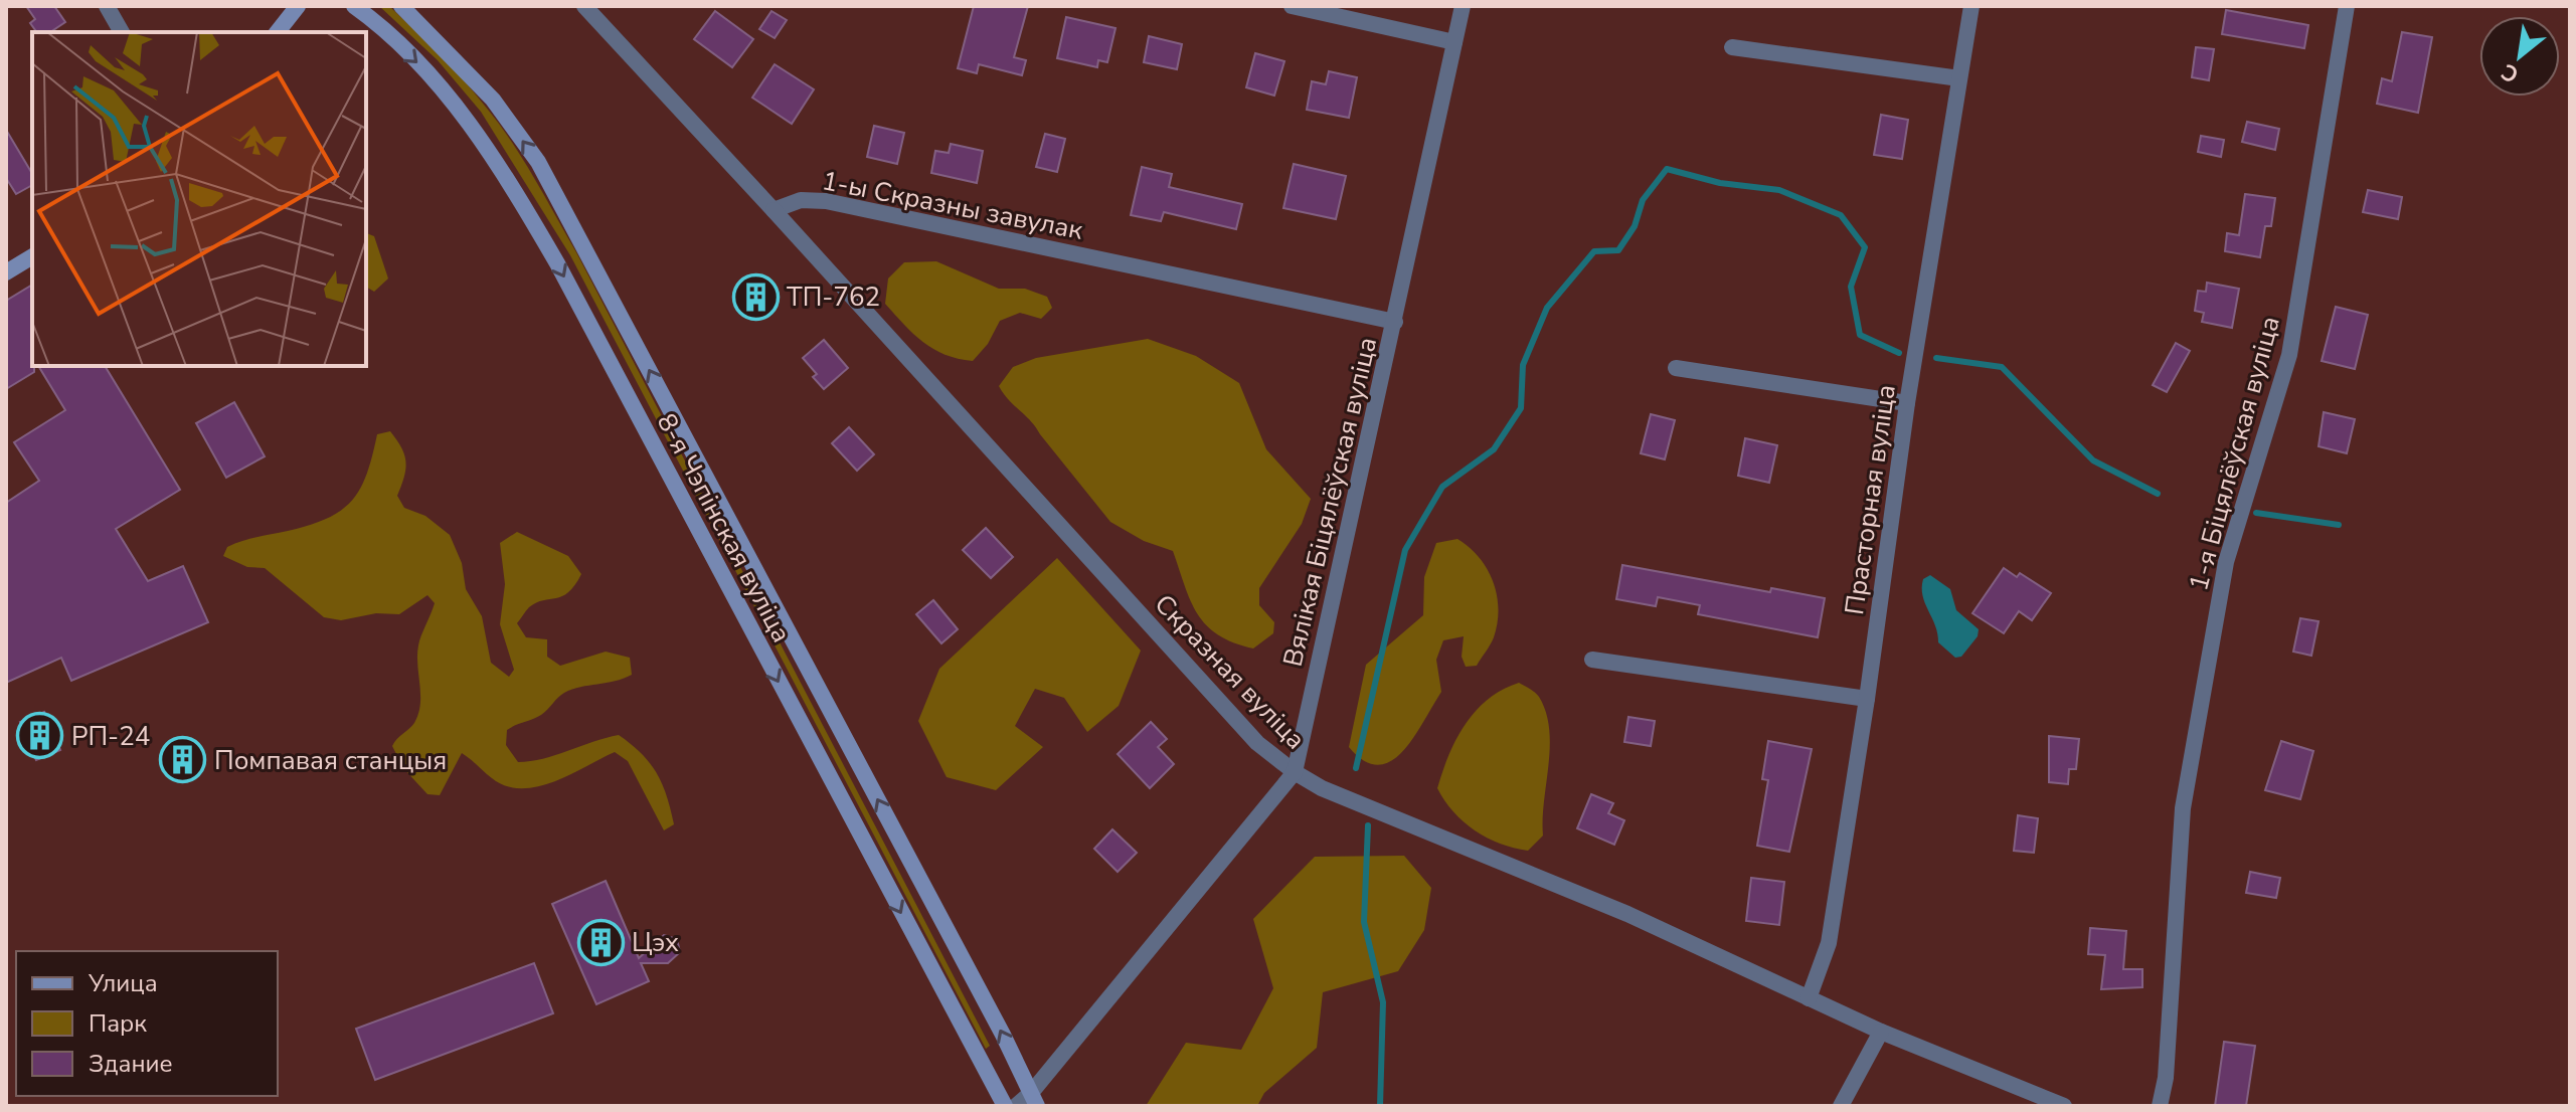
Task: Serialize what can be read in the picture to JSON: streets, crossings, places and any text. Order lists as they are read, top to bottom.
{
  "streets": {
    "main road": ["8-я Чэпінская вуліца"],
    "street": [
      "1-ы Скразны завулак",
      "1-я Біцялёўская вуліца",
      "Прасторная вуліца",
      "Вялікая Біцялёўская вуліца",
      "Скразная вуліца"
    ]
  },
  "crossings": [
    ["1-ы Скразны завулак", "Вялікая Біцялёўская вуліца"],
    ["1-ы Скразны завулак", "Скразная вуліца"],
    ["Прасторная вуліца", "Скразная вуліца"],
    ["Вялікая Біцялёўская вуліца", "8-я Чэпінская вуліца"],
    ["Вялікая Біцялёўская вуліца", "Скразная вуліца"]
  ],
  "places": {
    "building": [
      "ТП-762",
      "РП-24",
      "Помпавая станцыя",
      "Цэх"
    ]
  },
  "legend": ["Улица", "Парк", "Здание"],
  "north": "bottom left"
}
